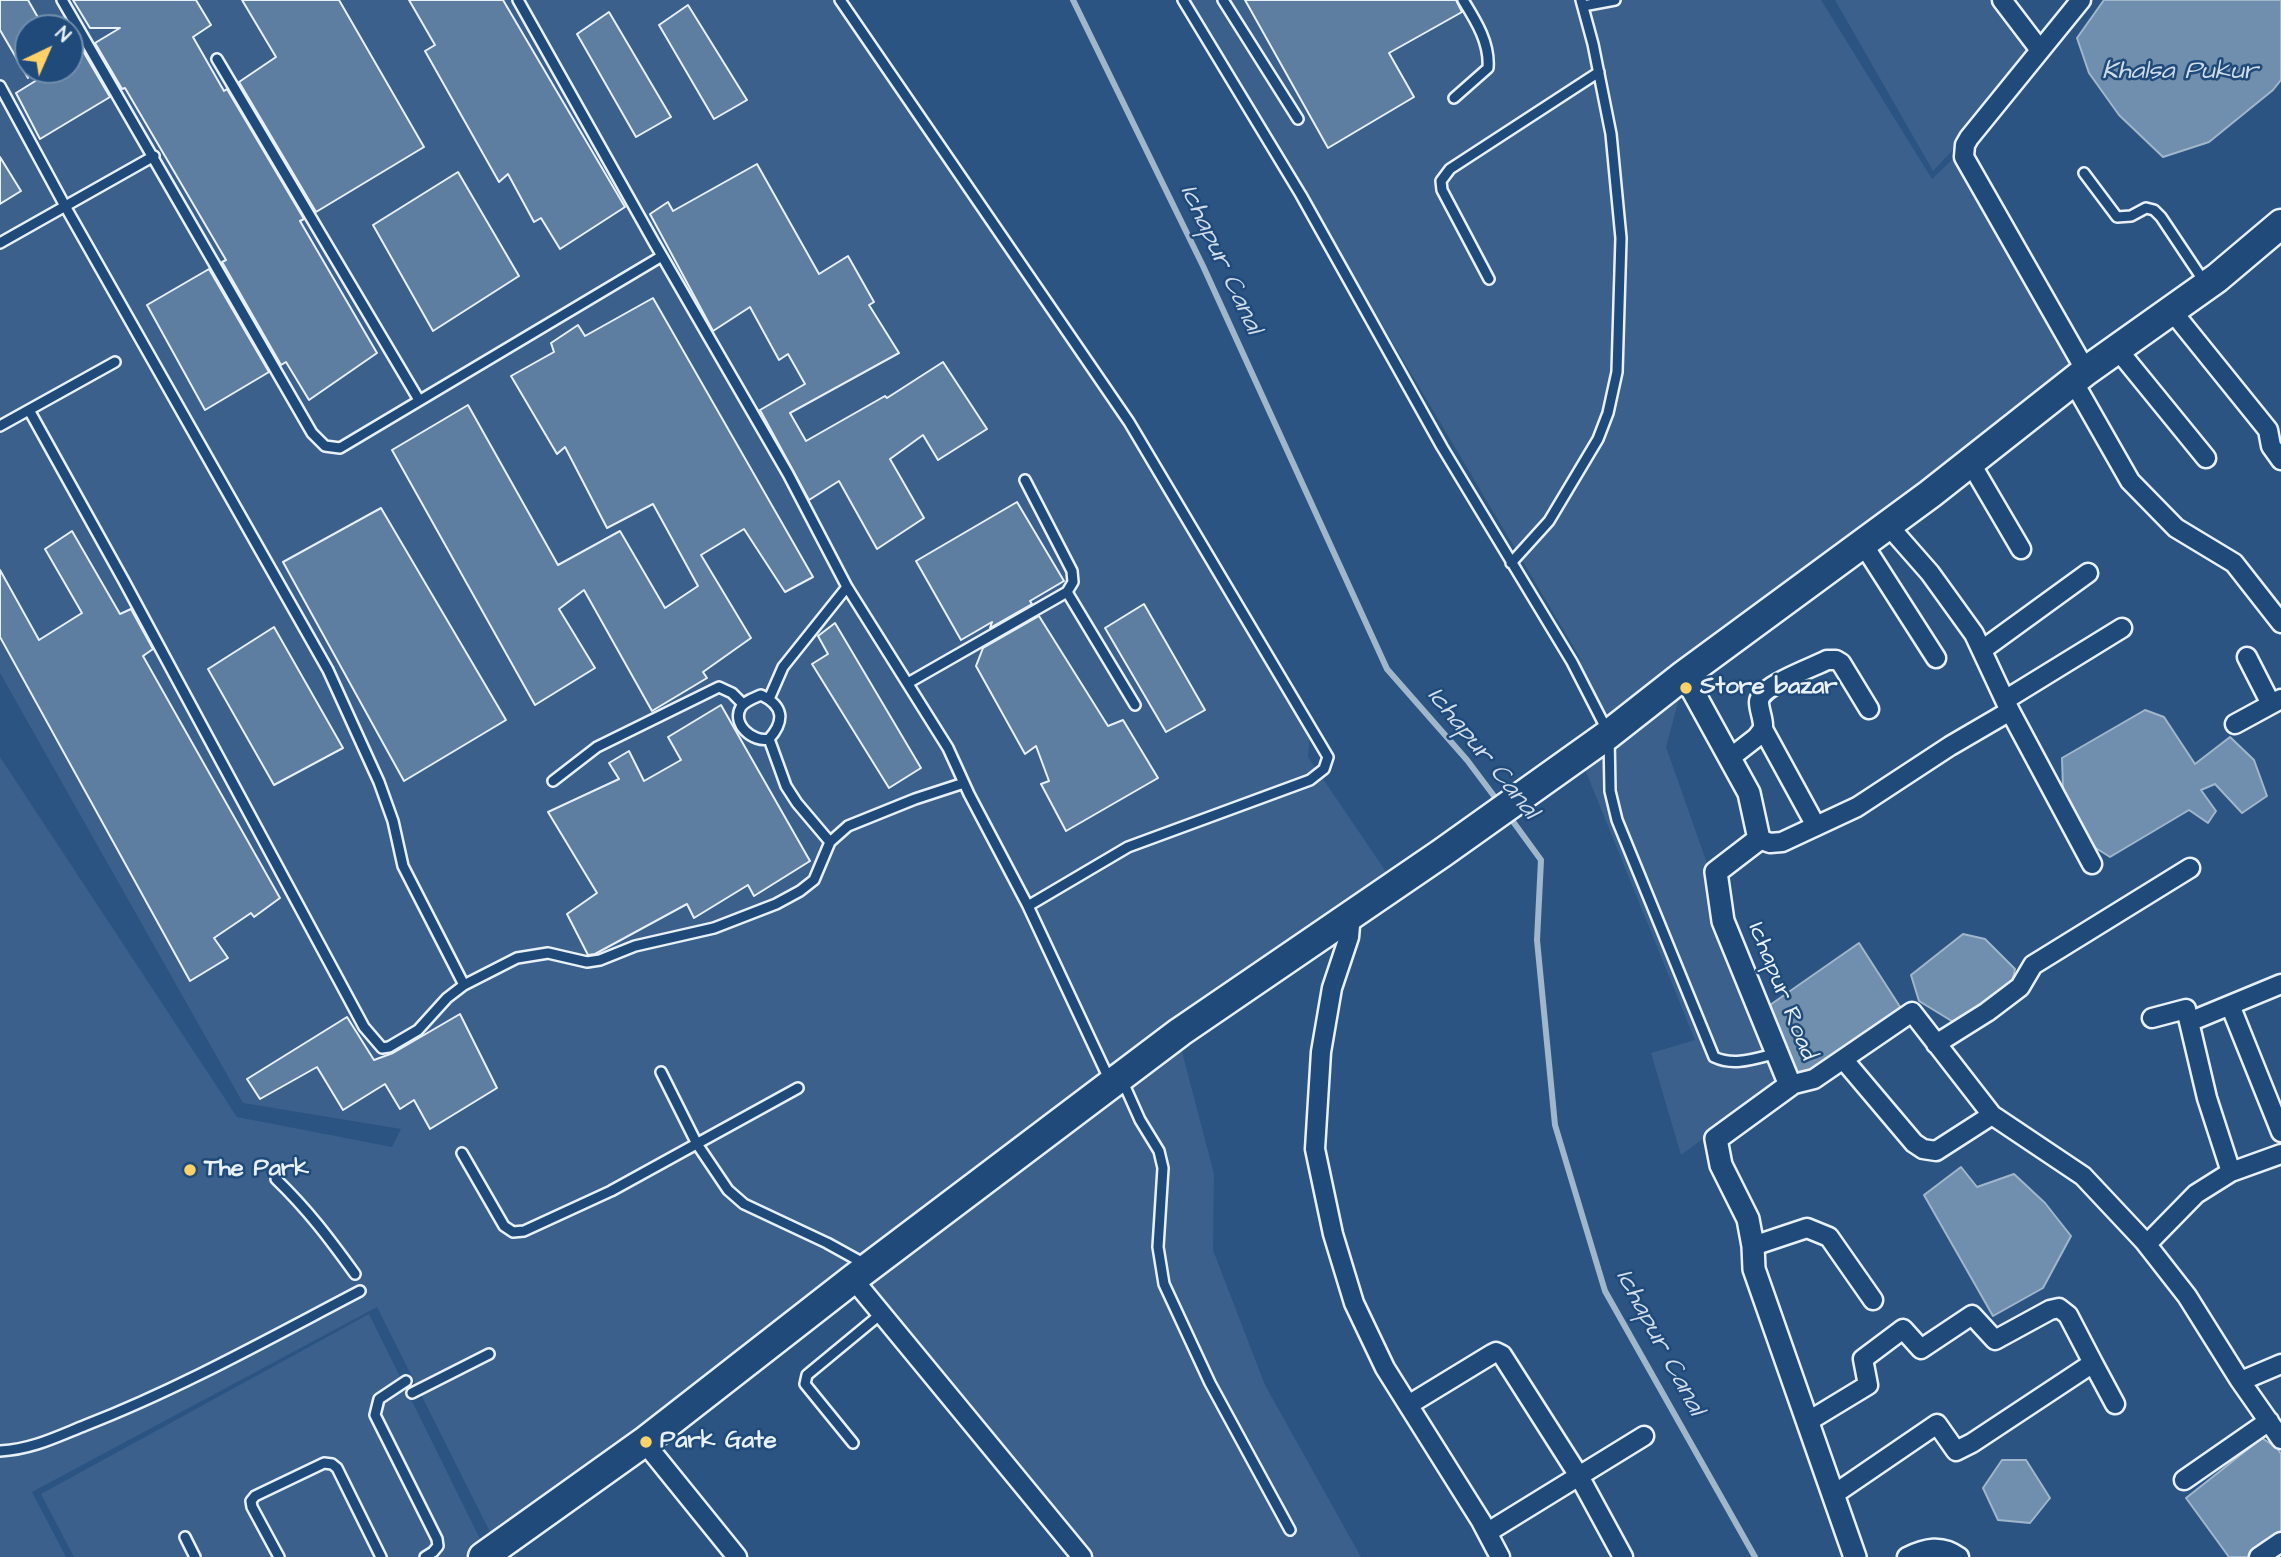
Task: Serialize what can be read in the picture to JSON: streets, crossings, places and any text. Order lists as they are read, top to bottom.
{
  "streets": {
    "street": ["Ichapur Road"]
  },
  "water": ["Khalsa Pukur", "Ichapur Canal"],
  "places": ["Store bazar", "The Park", "Park Gate"],
  "north": "top right"
}
